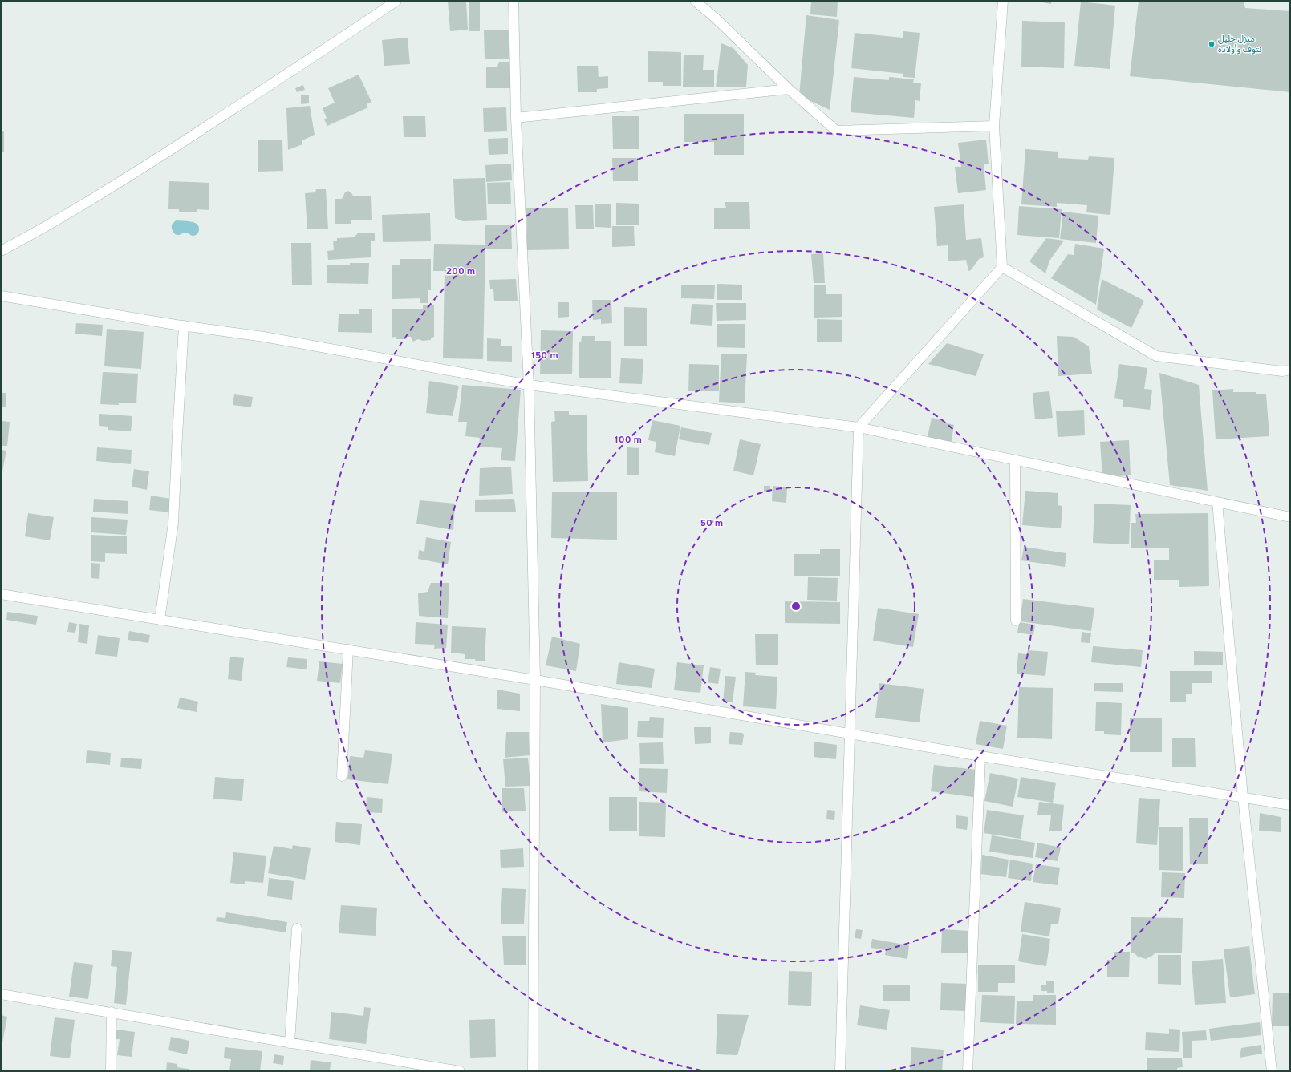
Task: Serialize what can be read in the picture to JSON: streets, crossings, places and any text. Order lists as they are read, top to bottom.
{
  "places": ["منزل خليل نتوف وأولاده"],
  "rings": [
    "200 m",
    "150 m",
    "100 m",
    "50 m"
  ]
}
